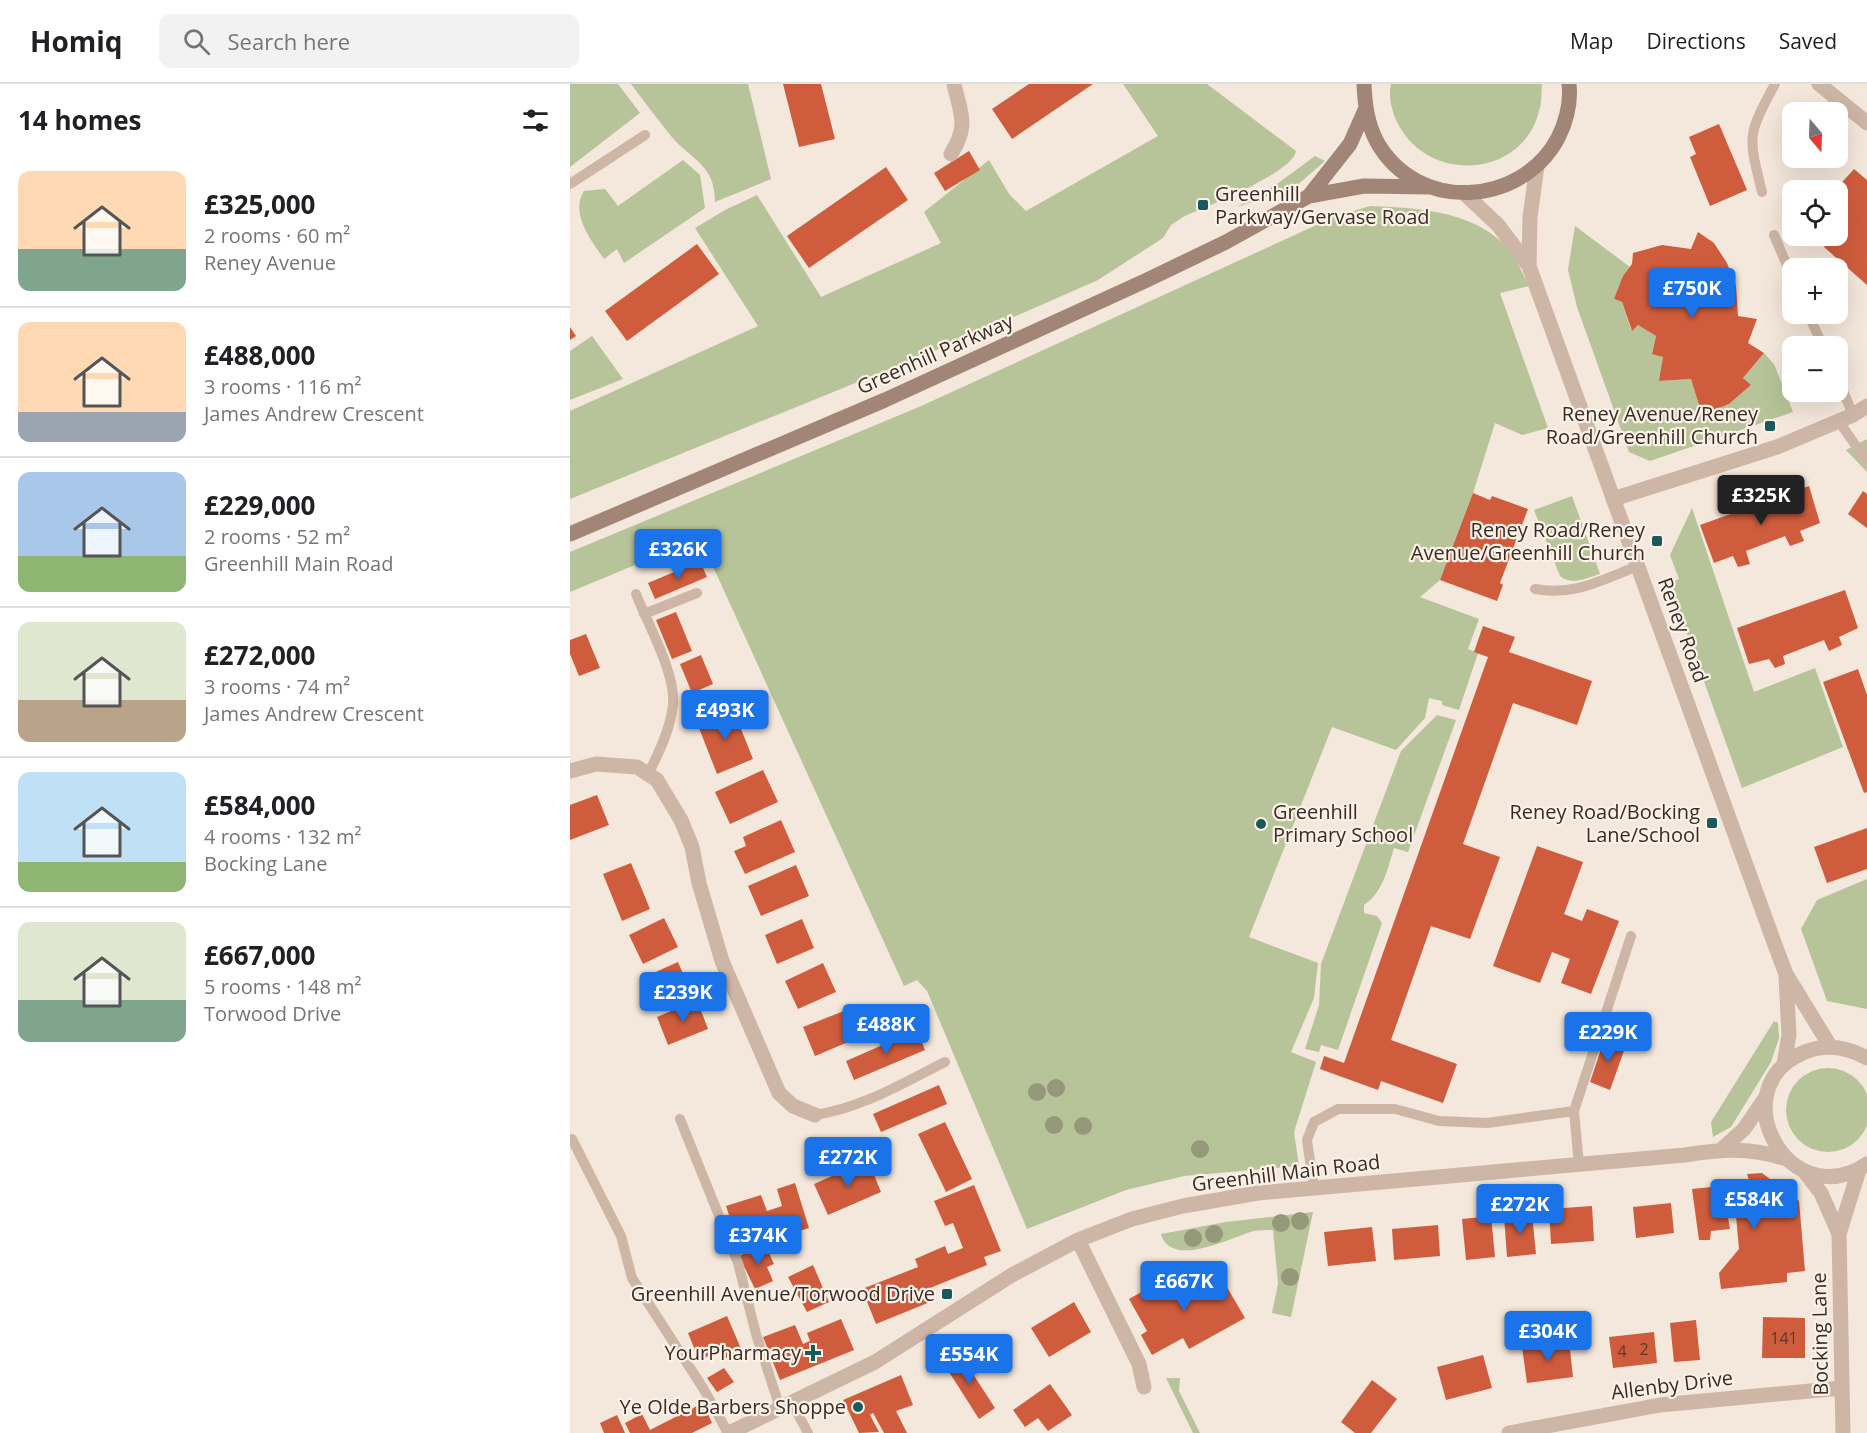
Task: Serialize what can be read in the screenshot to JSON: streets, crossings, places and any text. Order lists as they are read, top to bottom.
{
  "streets": {
    "main road": ["Greenhill Parkway"],
    "street": [
      "Reney Road",
      "Greenhill Main Road",
      "Bocking Lane",
      "Allenby Drive"
    ]
  },
  "crossings": [
    ["Bocking Lane", "Allenby Drive"]
  ],
  "places": {
    "transit": [
      "Greenhill Parkway/Gervase Road",
      "Reney Avenue/Reney Road/Greenhill Church",
      "Reney Road/Reney Avenue/Greenhill Church",
      "Reney Road/Bocking Lane/School",
      "Greenhill Avenue/Torwood Drive"
    ],
    "other": ["Greenhill Primary School", "Ye Olde Barbers Shoppe"],
    "health": ["YourPharmacy"]
  },
  "house_numbers": ["141", "2", "4"],
  "north": "bottom",
  "page": {
    "header": "Homiq",
    "search": "Search here",
    "nav": ["Map", "Directions", "Saved"],
    "heading": "14 homes",
    "map_buttons": ["+", "−"],
    "list": [
      {
        "name": "£325,000",
        "note": "2 rooms · 60 m² · Reney Avenue"
      },
      {
        "name": "£488,000",
        "note": "3 rooms · 116 m² · James Andrew Crescent"
      },
      {
        "name": "£229,000",
        "note": "2 rooms · 52 m² · Greenhill Main Road"
      },
      {
        "name": "£272,000",
        "note": "3 rooms · 74 m² · James Andrew Crescent"
      },
      {
        "name": "£584,000",
        "note": "4 rooms · 132 m² · Bocking Lane"
      },
      {
        "name": "£667,000",
        "note": "5 rooms · 148 m² · Torwood Drive"
      }
    ],
    "price": [
      "£750K",
      "£325K",
      "£326K",
      "£493K",
      "£239K",
      "£488K",
      "£229K",
      "£272K",
      "£584K",
      "£272K",
      "£374K",
      "£667K",
      "£304K",
      "£554K"
    ]
  }
}
